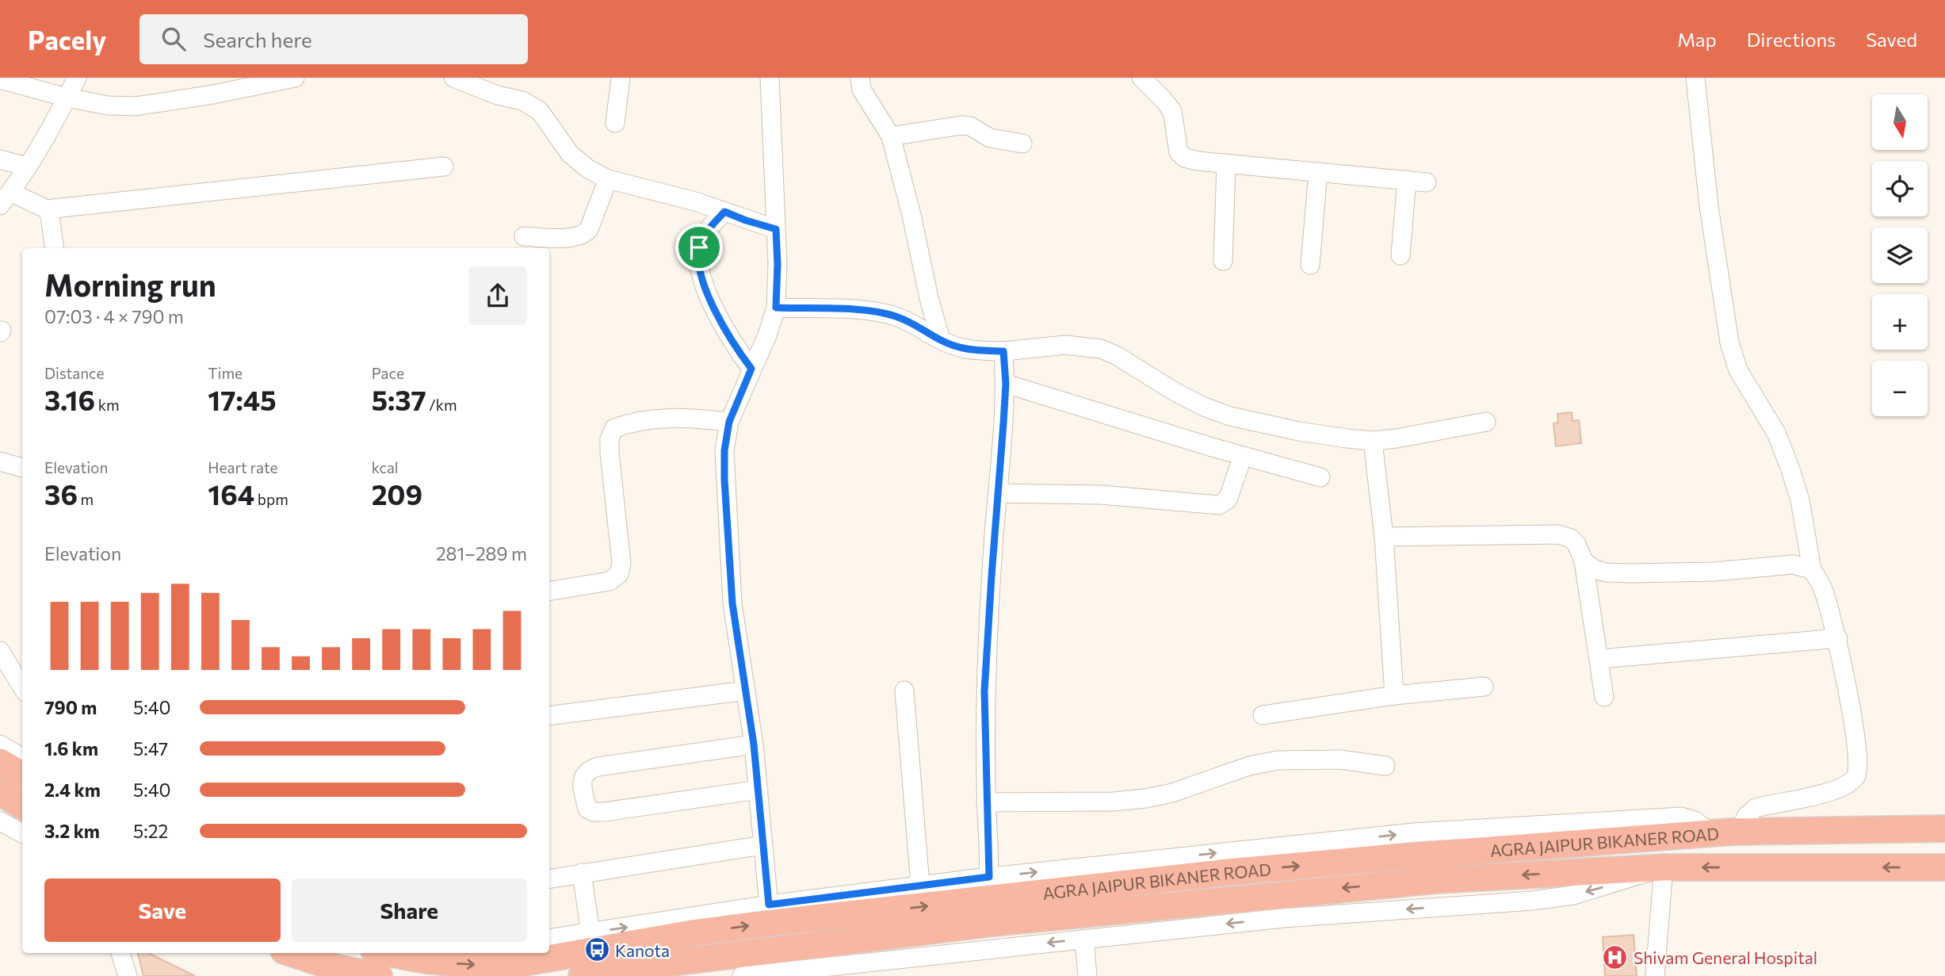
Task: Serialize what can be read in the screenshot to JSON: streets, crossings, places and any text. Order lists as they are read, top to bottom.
{
  "streets": {
    "highway": ["AGRA JAIPUR BIKANER ROAD"]
  },
  "places": {
    "bus stop": ["Kanota"],
    "hospital": ["Shivam General Hospital"]
  },
  "north": "bottom",
  "page": {
    "header": "Pacely",
    "search": "Search here",
    "nav": ["Map", "Directions", "Saved"],
    "map_buttons": ["+", "−"],
    "heading": ["Morning run", "07:03 · 4 × 790 m"],
    "stats": [
      ["Distance", "3.16 km"],
      ["Time", "17:45"],
      ["Pace", "5:37 /km"],
      ["Elevation", "36 m"],
      ["Heart rate", "164 bpm"],
      ["kcal", "209"]
    ],
    "chart": ["Elevation", "281–289 m"],
    "list": [
      {
        "name": "790 m",
        "note": "5:40"
      },
      {
        "name": "1.6 km",
        "note": "5:47"
      },
      {
        "name": "2.4 km",
        "note": "5:40"
      },
      {
        "name": "3.2 km",
        "note": "5:22"
      }
    ],
    "buttons": ["Save", "Share"]
  }
}
